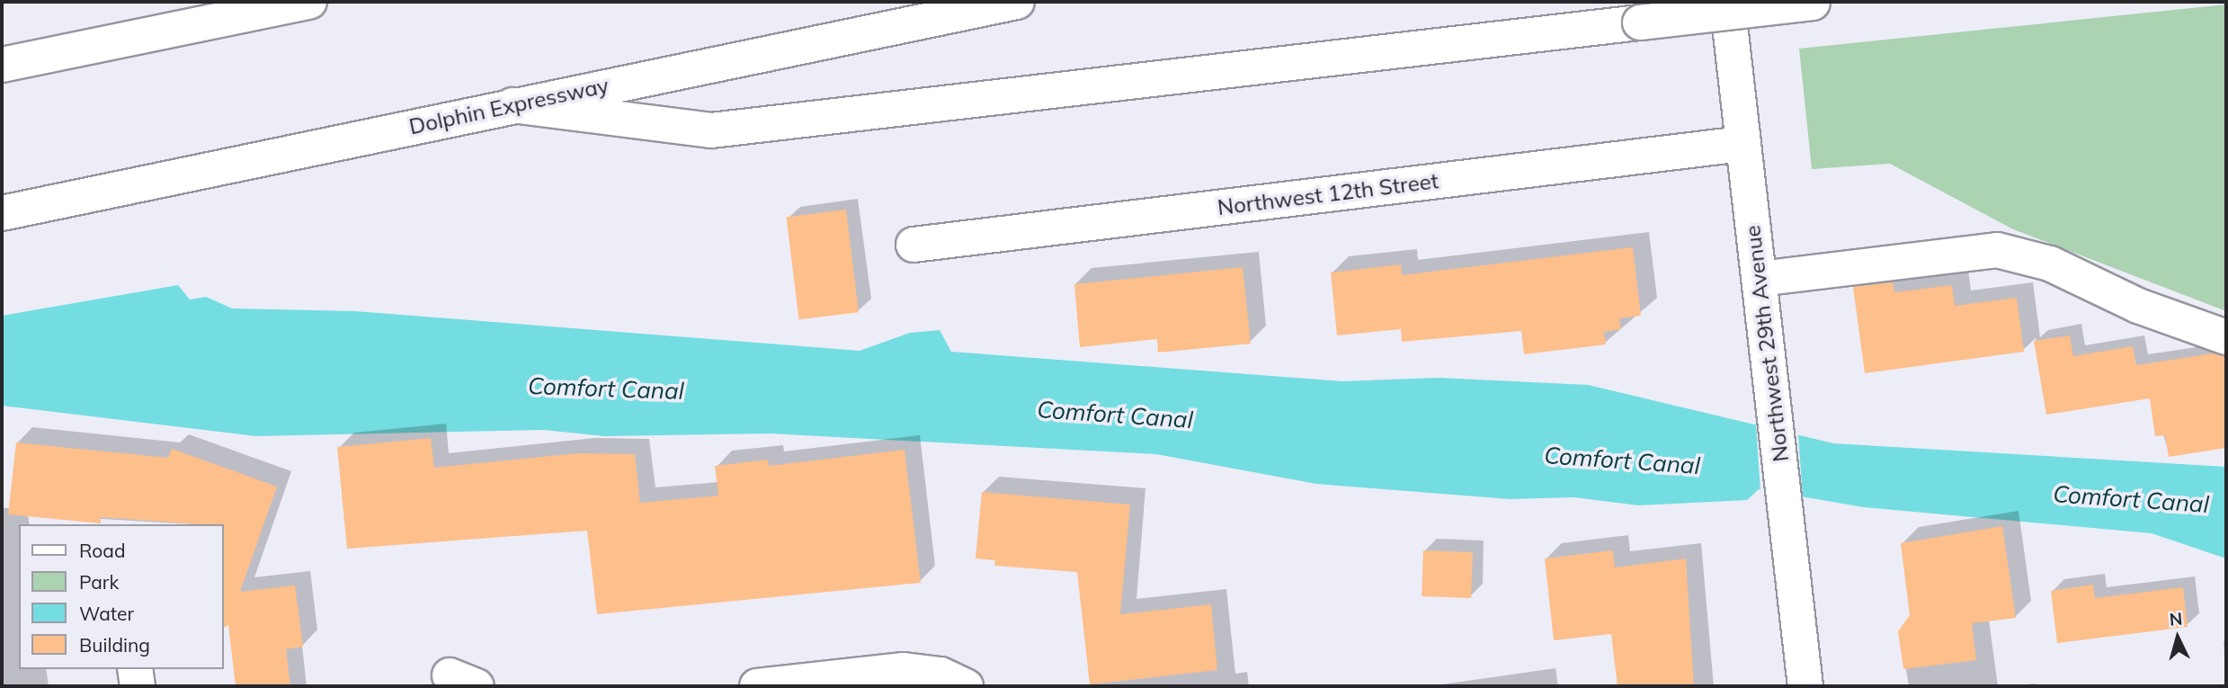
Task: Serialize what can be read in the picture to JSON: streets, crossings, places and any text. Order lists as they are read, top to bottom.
{
  "streets": {
    "main road": ["Dolphin Expressway", "Northwest 12th Street", "Northwest 29th Avenue"]
  },
  "crossings": [
    ["Northwest 12th Street", "Northwest 29th Avenue"]
  ],
  "water": ["Comfort Canal"],
  "legend": [
    "Road",
    "Park",
    "Water",
    "Building"
  ],
  "north": "top"
}
